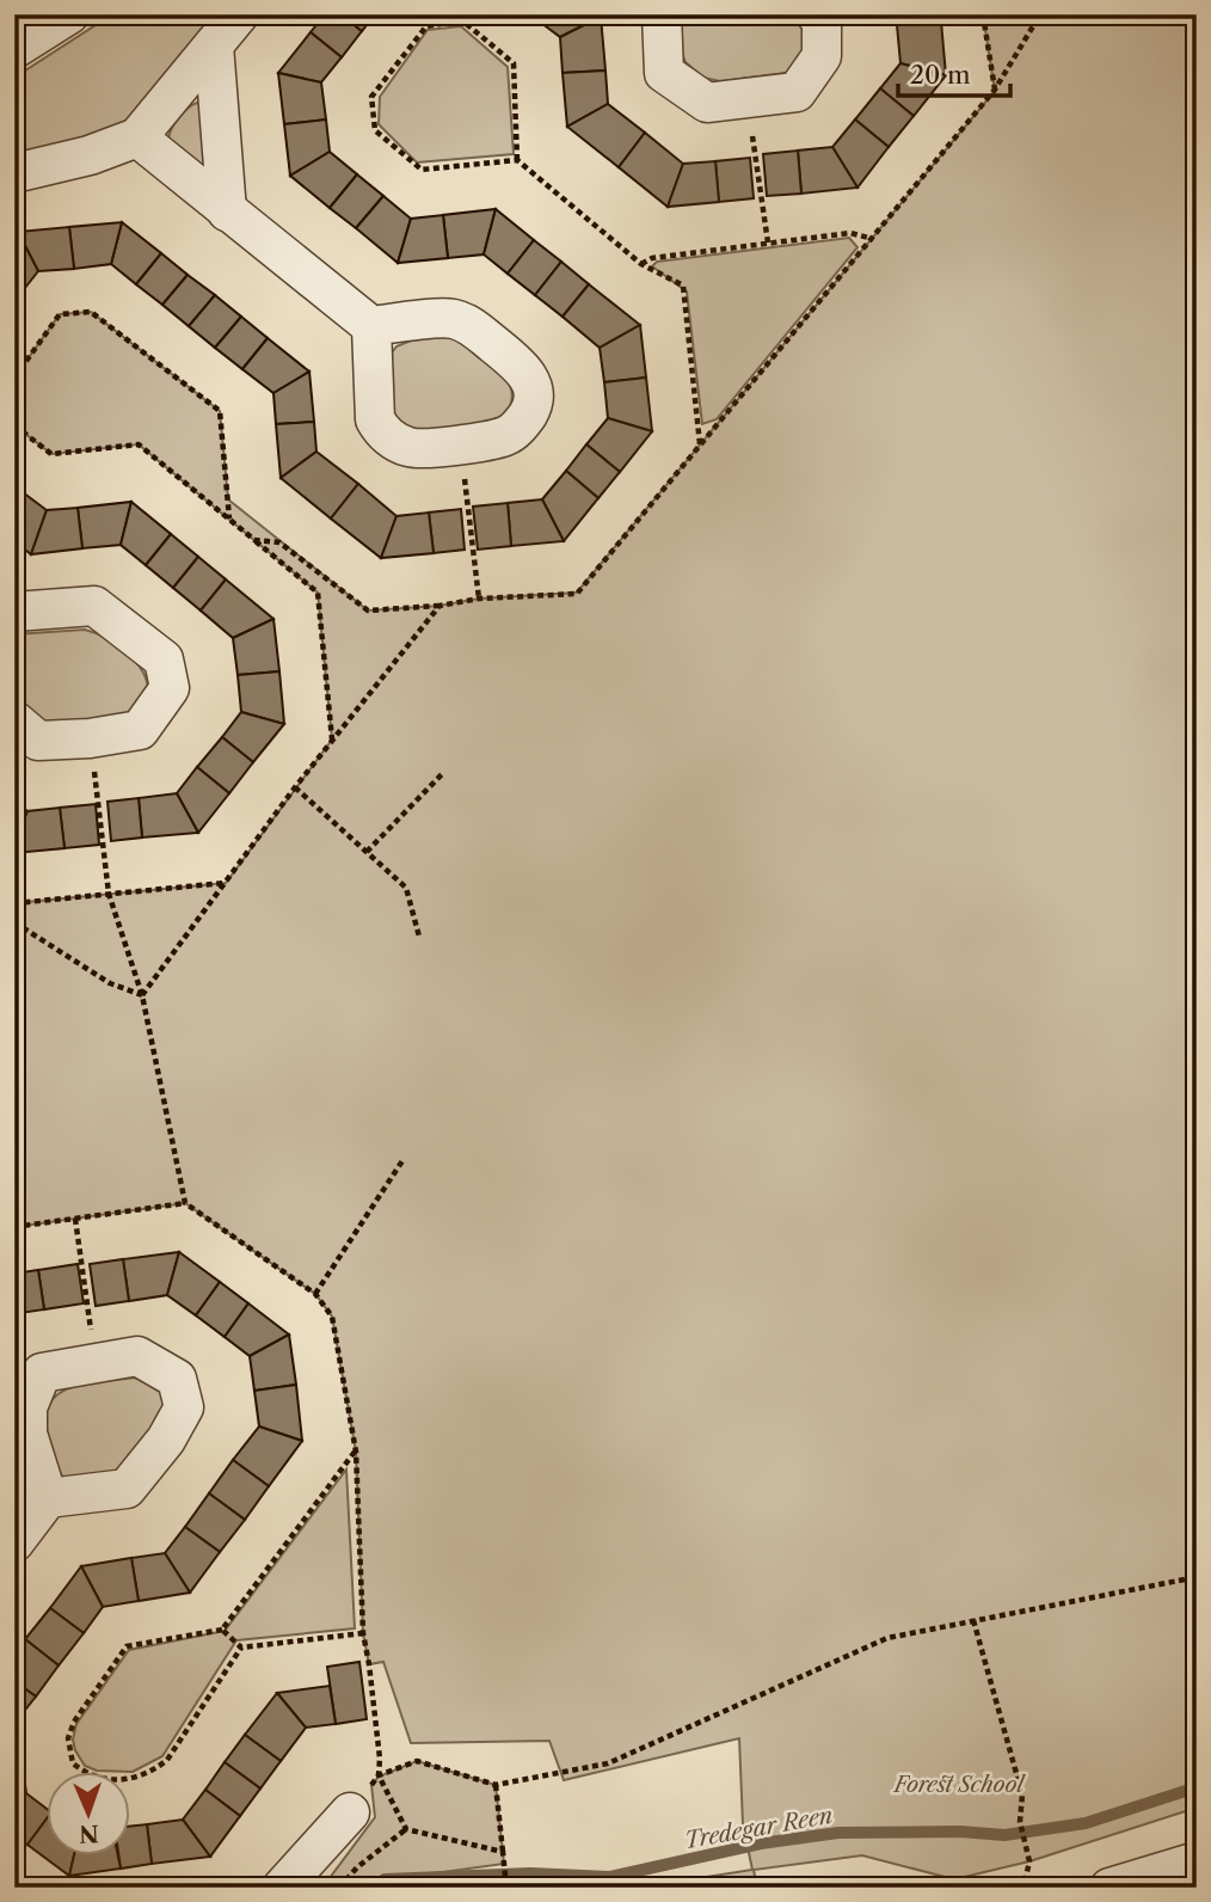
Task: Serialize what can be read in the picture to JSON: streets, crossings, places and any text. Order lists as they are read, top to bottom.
{
  "water": ["Tredegar Reen"],
  "parks": ["Forest School"],
  "scale_bar": "20 m",
  "north": "bottom"
}
